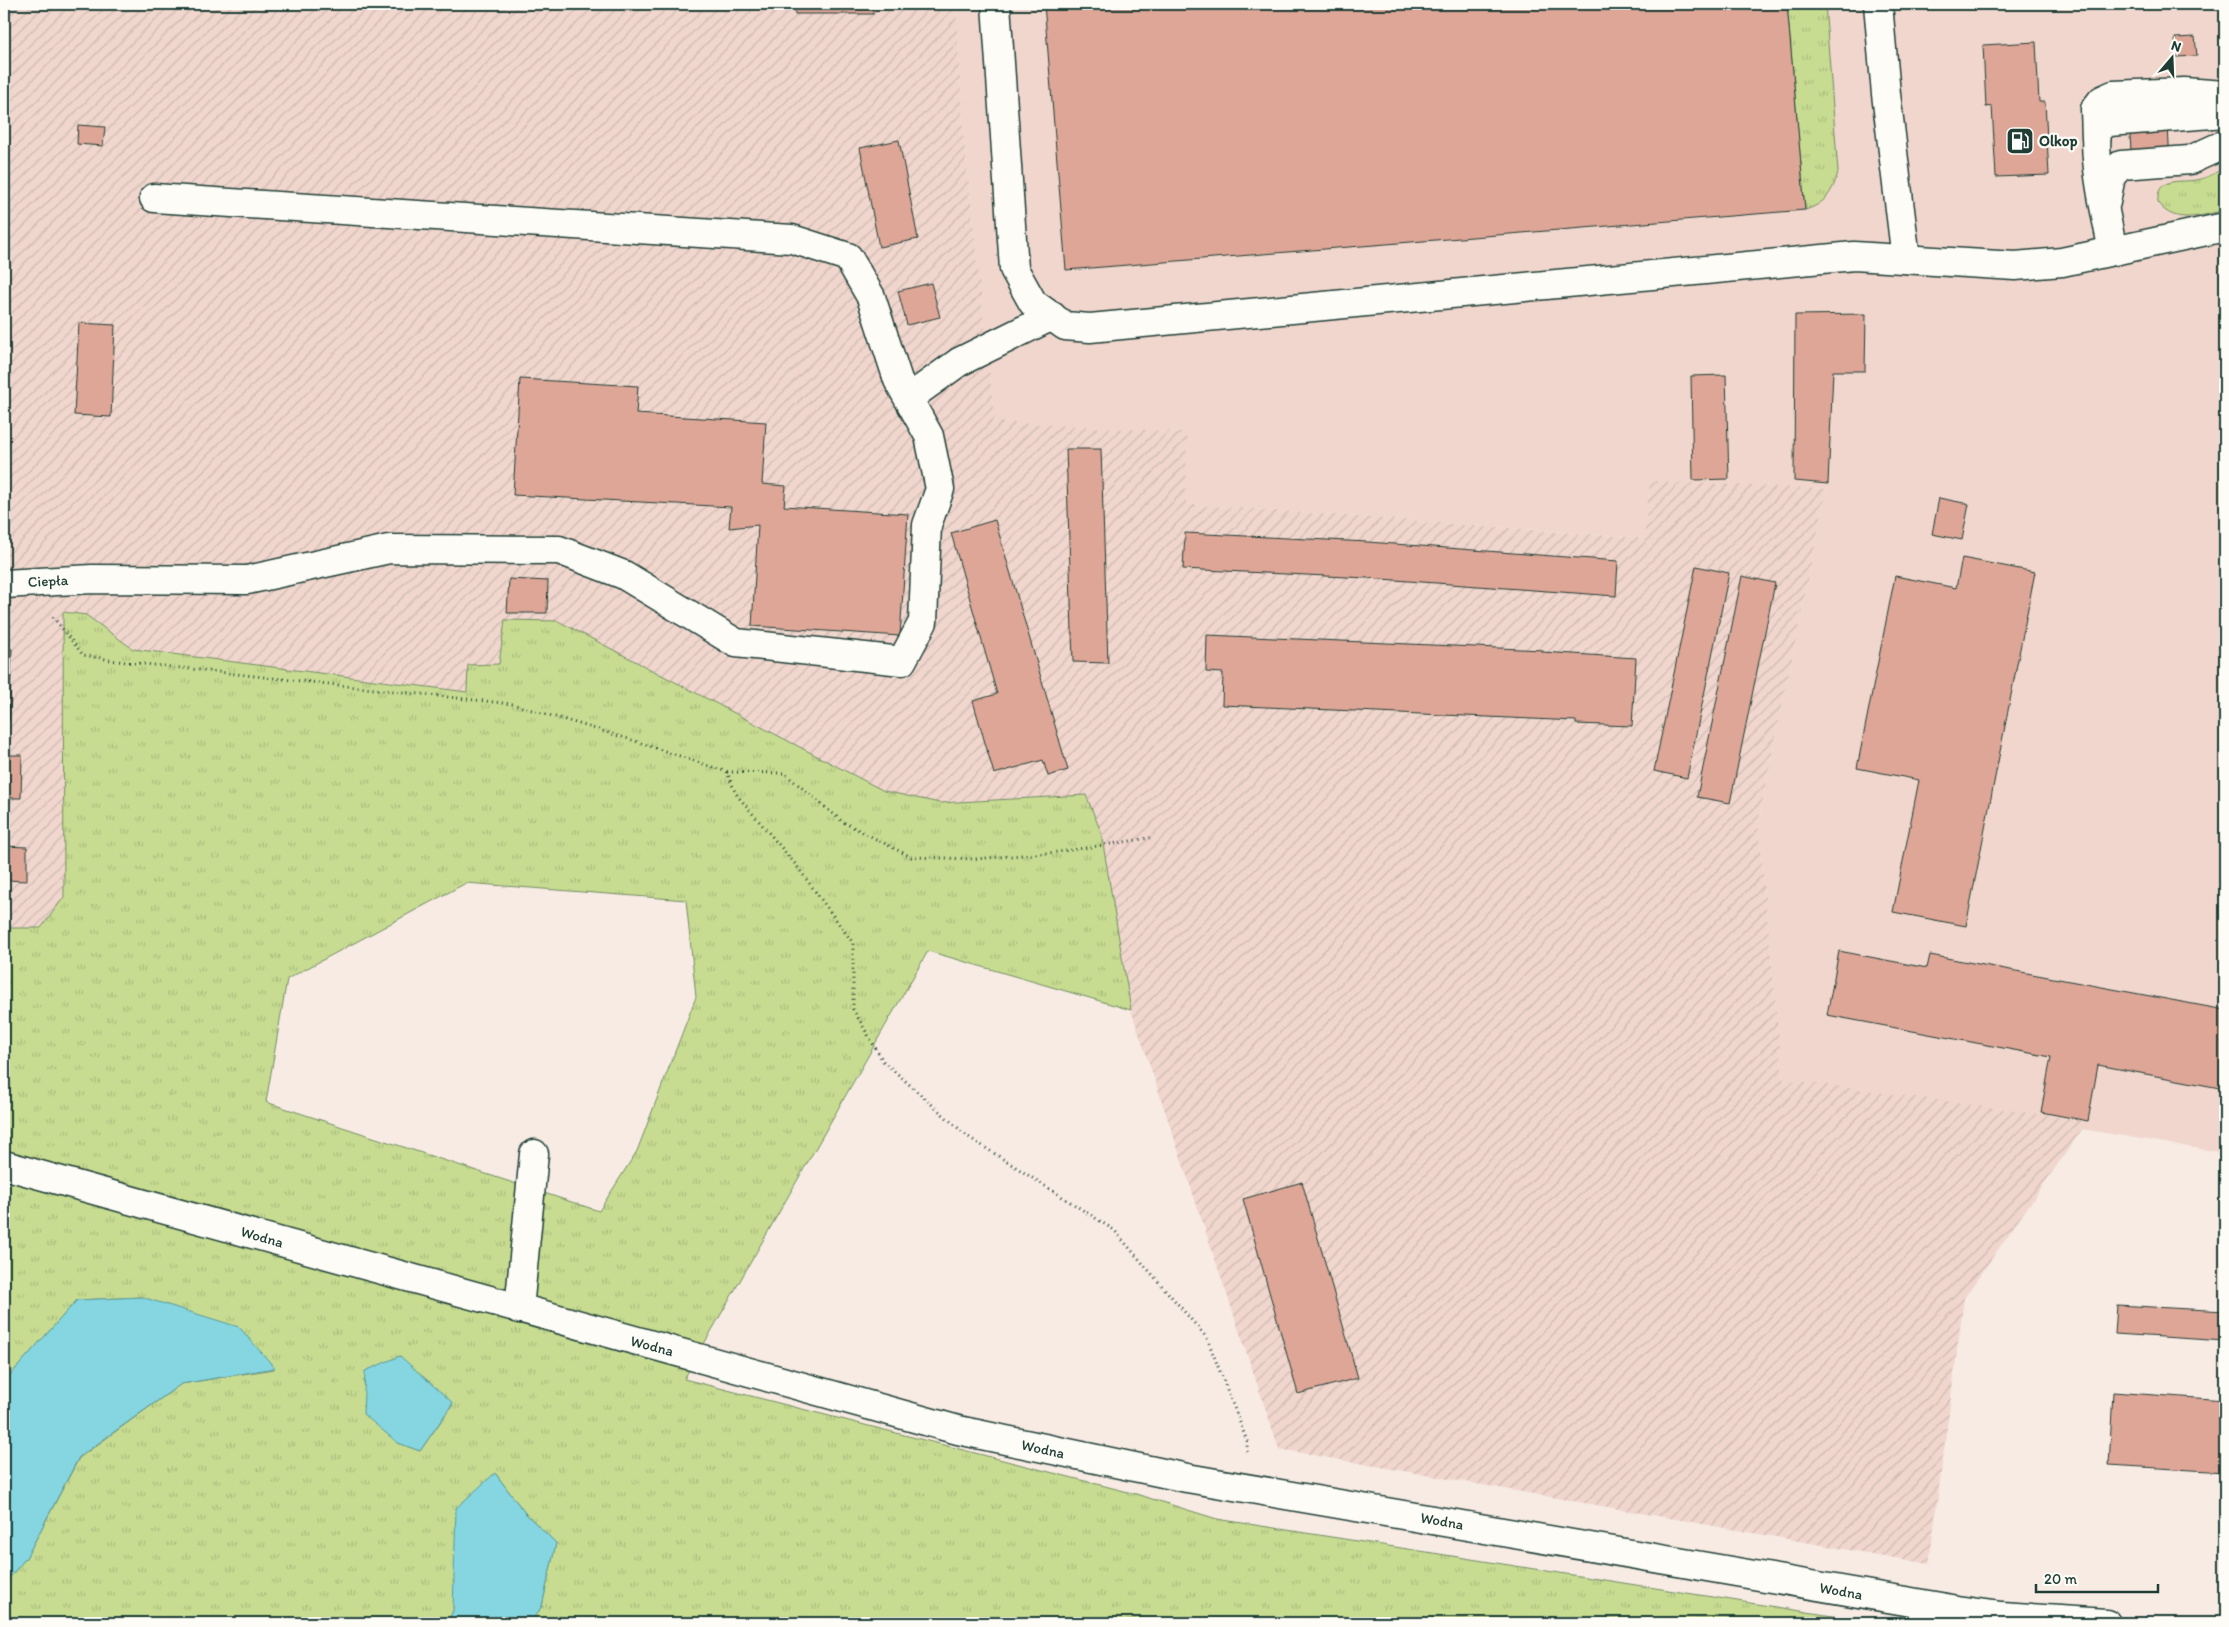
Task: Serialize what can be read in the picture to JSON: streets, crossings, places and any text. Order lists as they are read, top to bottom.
{
  "streets": {
    "street": ["Ciepła", "Wodna"]
  },
  "places": {
    "fuel station": ["Olkop"]
  },
  "scale_bar": "20 m",
  "north": "top"
}
